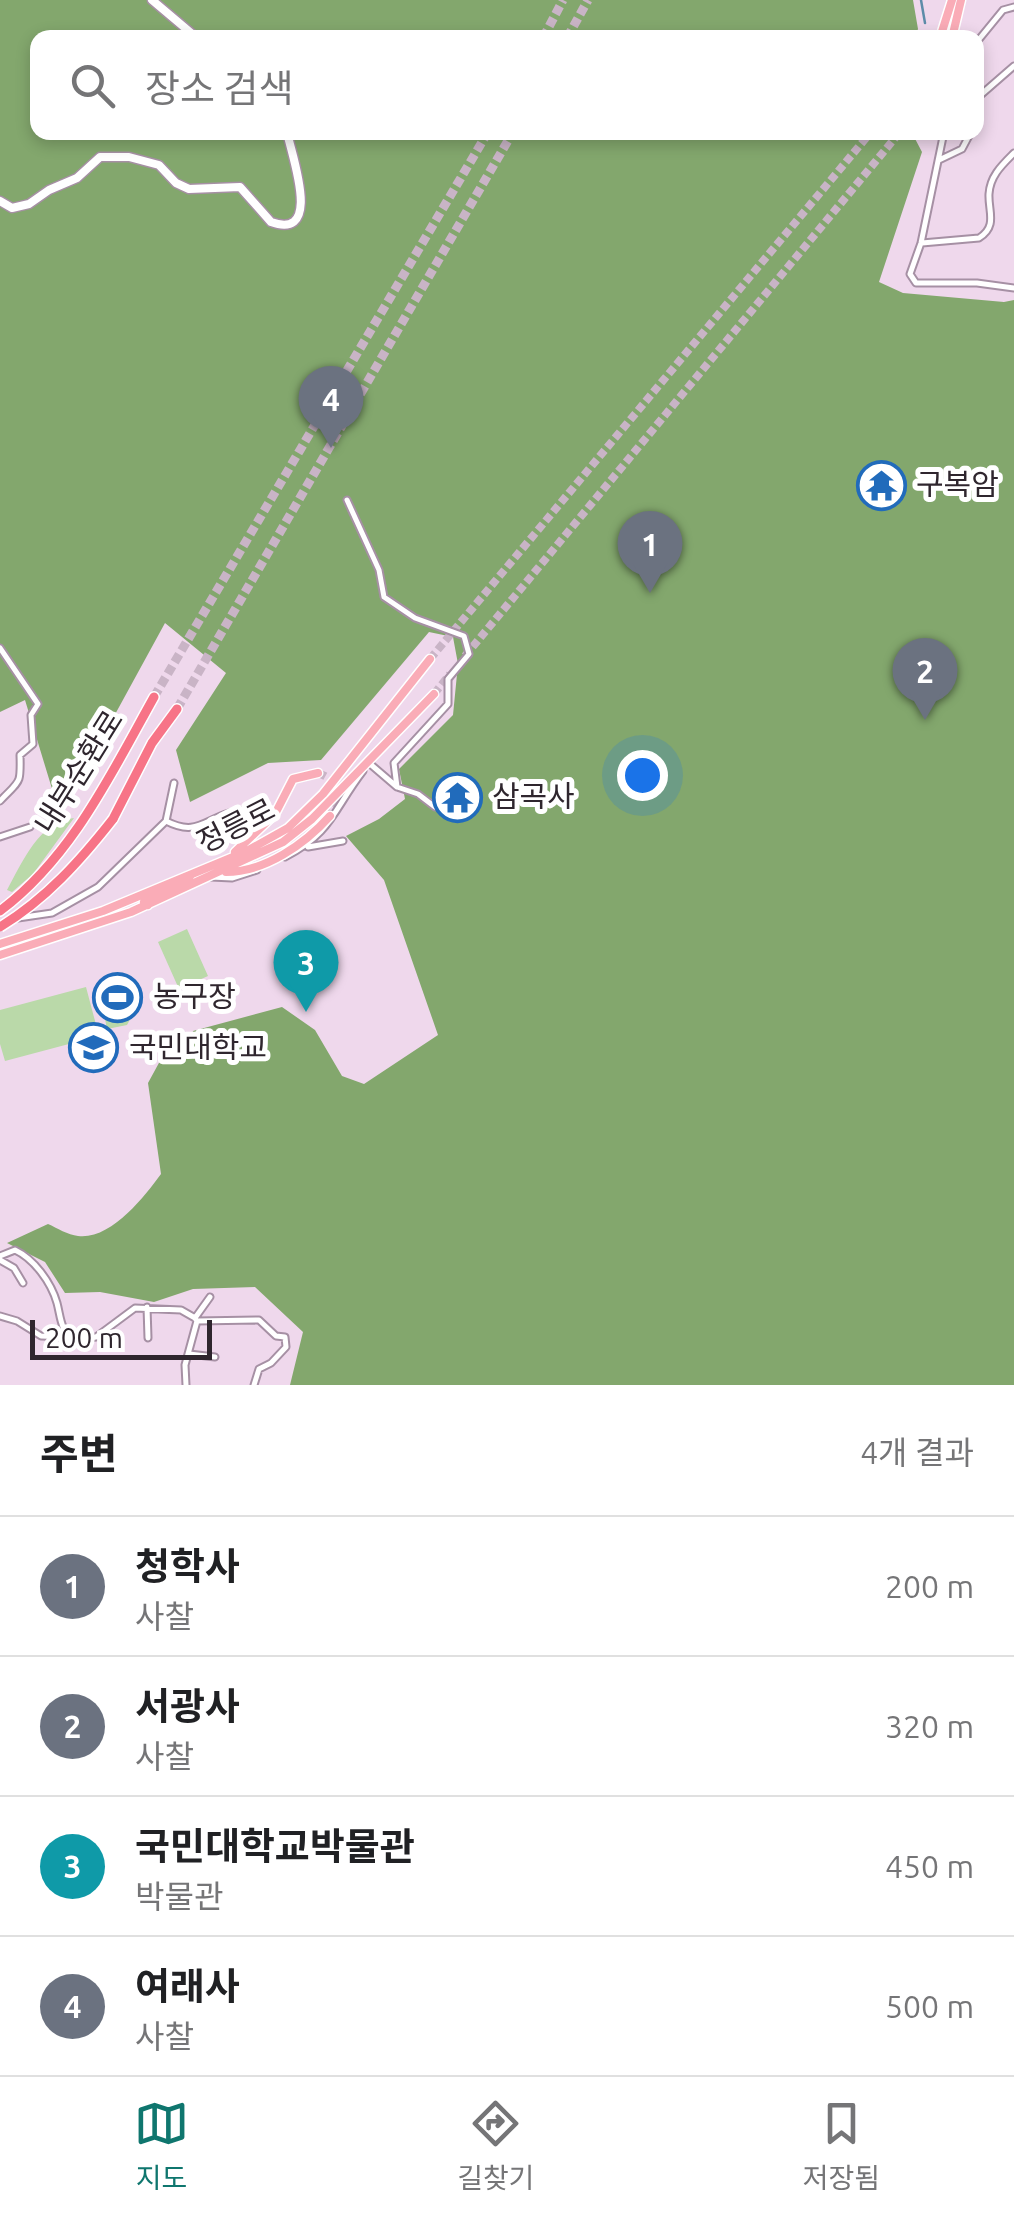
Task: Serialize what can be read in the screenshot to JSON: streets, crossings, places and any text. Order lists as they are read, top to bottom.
{
  "streets": {
    "highway": ["내부순환로"],
    "main road": ["정릉로"]
  },
  "places": {
    "temple": ["구복암", "삼곡사"],
    "sports": ["농구장"],
    "school or university": ["국민대학교"]
  },
  "scale_bar": "200 m",
  "page": {
    "search": "장소 검색",
    "pins": [
      "4",
      "1",
      "2",
      "3"
    ],
    "scale": "200 m",
    "heading": ["주변", "4개 결과"],
    "list": [
      {
        "mark": "1",
        "name": "청학사",
        "note": "사찰",
        "value": "200 m"
      },
      {
        "mark": "2",
        "name": "서광사",
        "note": "사찰",
        "value": "320 m"
      },
      {
        "mark": "3",
        "name": "국민대학교박물관",
        "note": "박물관",
        "value": "450 m"
      },
      {
        "mark": "4",
        "name": "여래사",
        "note": "사찰",
        "value": "500 m"
      }
    ],
    "nav": ["지도", "길찾기", "저장됨"]
  }
}
